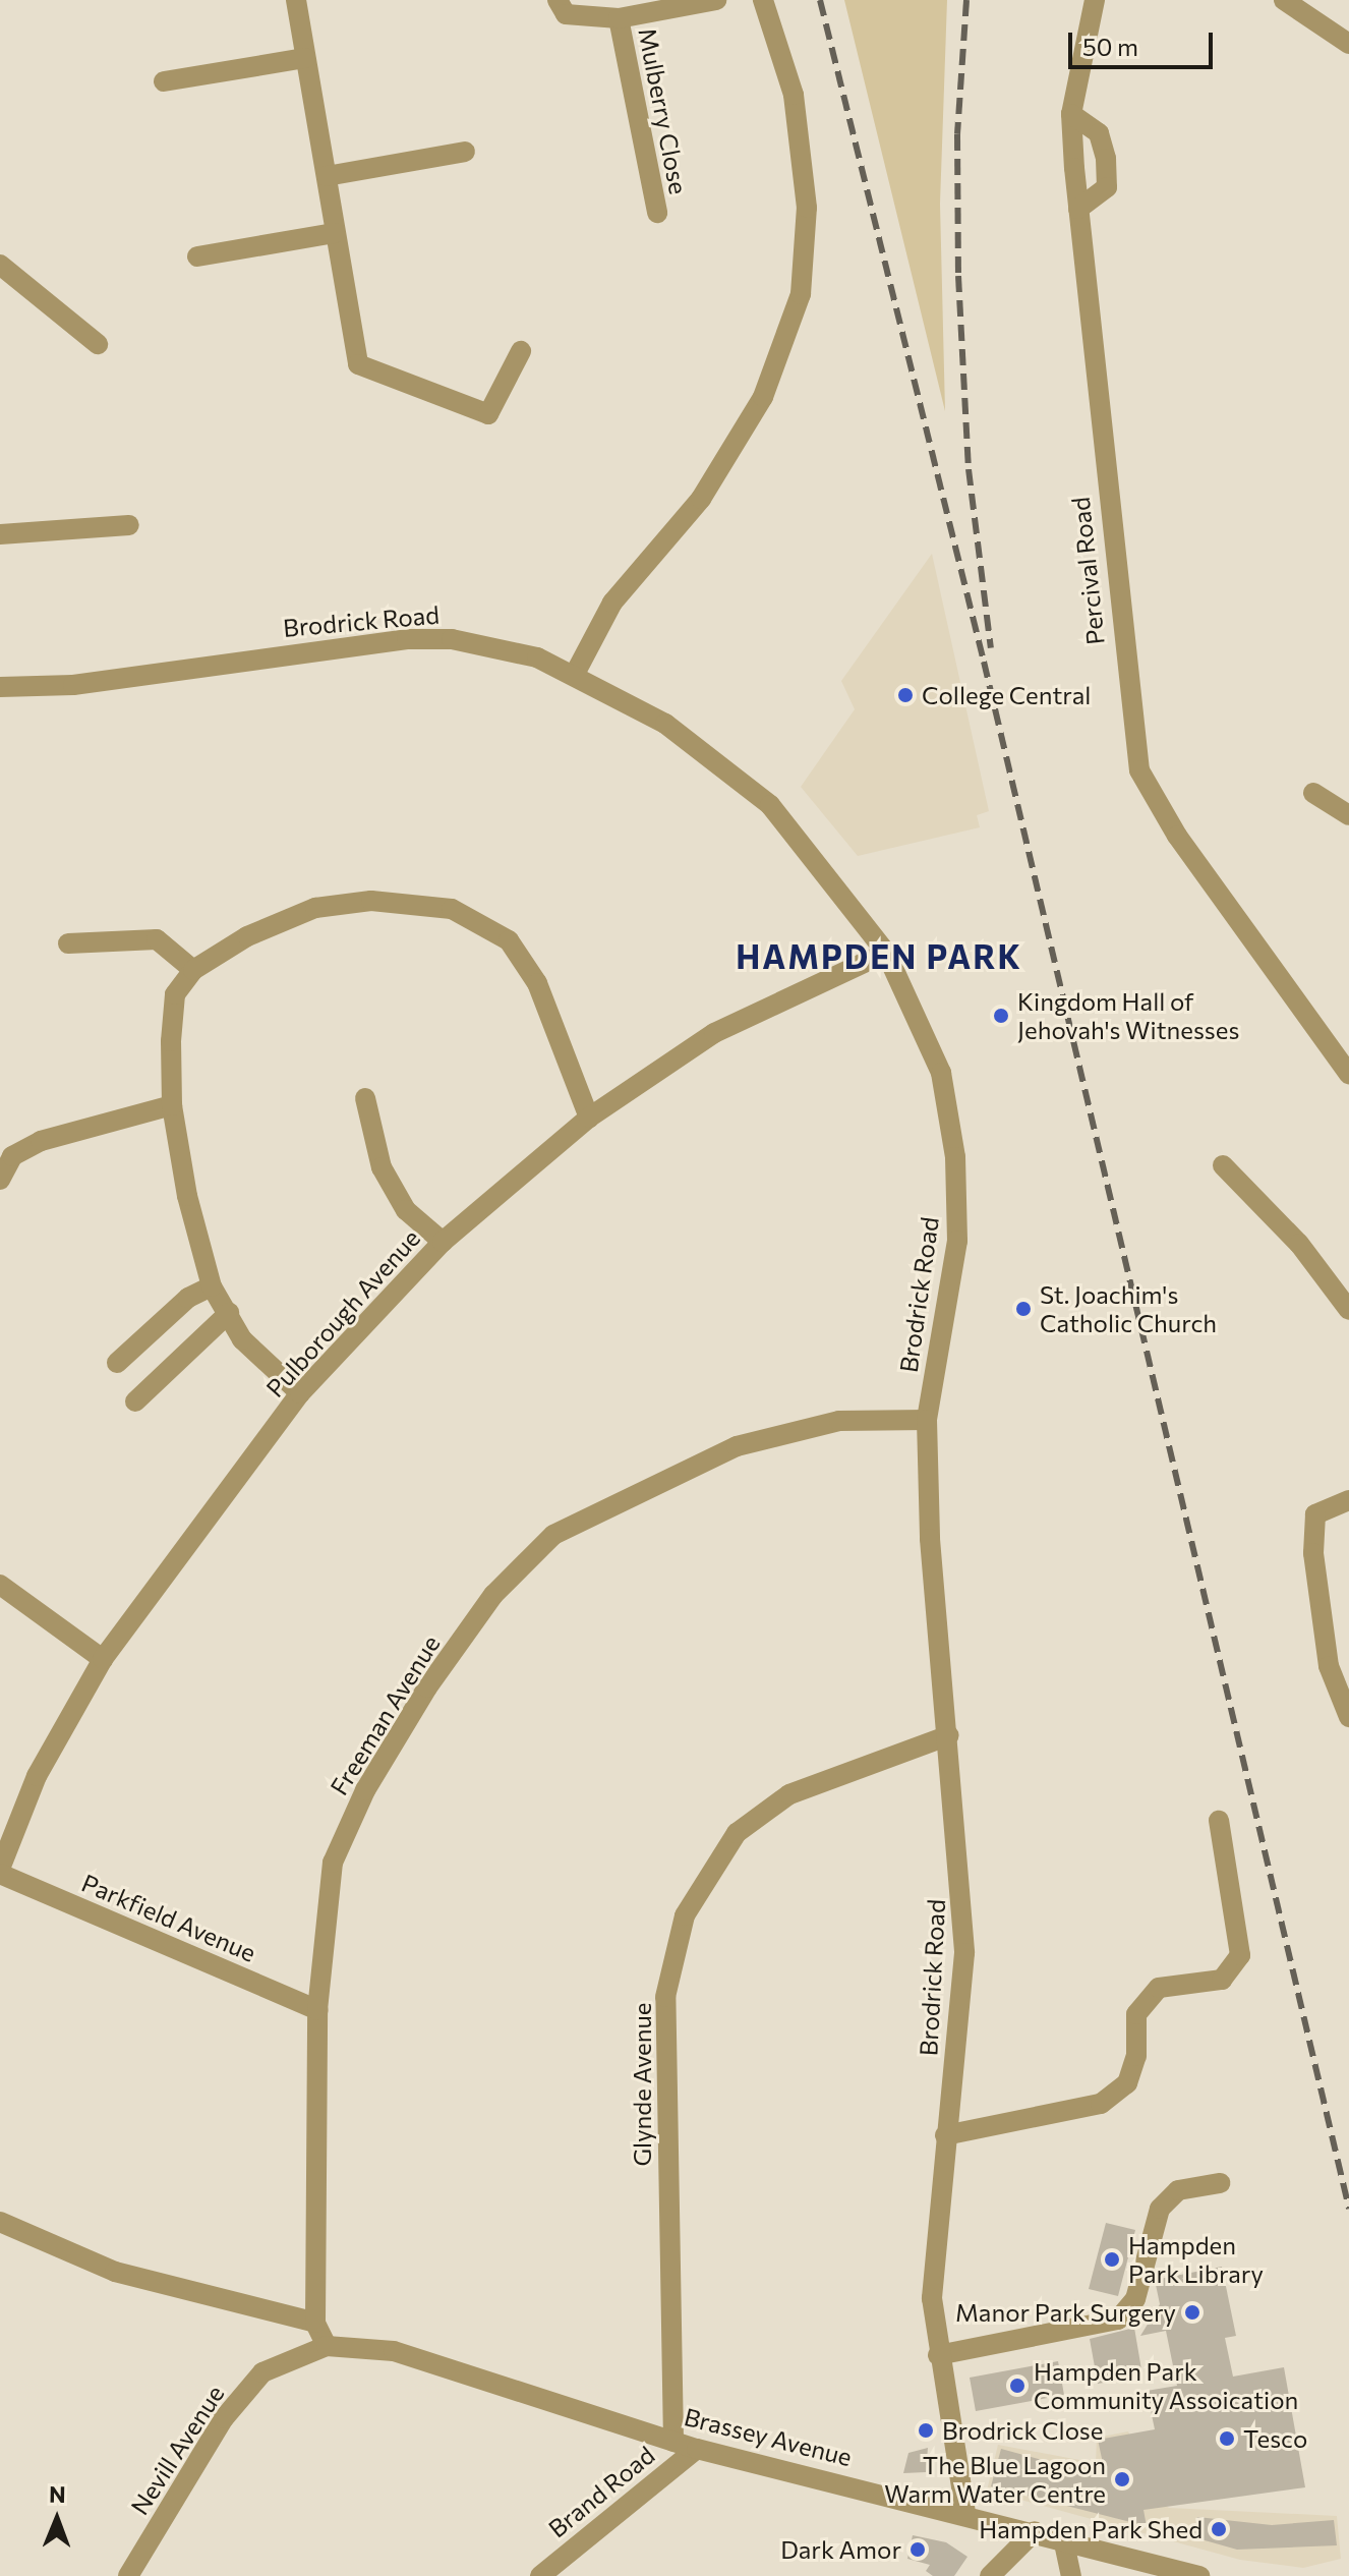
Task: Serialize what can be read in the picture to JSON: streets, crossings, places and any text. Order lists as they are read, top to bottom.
{
  "streets": {
    "street": [
      "Mulberry Close",
      "Percival Road",
      "Brodrick Road",
      "Pulborough Avenue",
      "Freeman Avenue",
      "Parkfield Avenue",
      "Glynde Avenue",
      "Brassey Avenue",
      "Nevill Avenue",
      "Brand Road"
    ]
  },
  "crossings": [
    ["Brodrick Road", "Pulborough Avenue"],
    ["Brodrick Road", "Freeman Avenue"],
    ["Brodrick Road", "Glynde Avenue"],
    ["Brodrick Road", "Brassey Avenue"],
    ["Pulborough Avenue", "Parkfield Avenue"],
    ["Freeman Avenue", "Parkfield Avenue"],
    ["Freeman Avenue", "Brassey Avenue"],
    ["Freeman Avenue", "Nevill Avenue"],
    ["Glynde Avenue", "Brassey Avenue"],
    ["Brassey Avenue", "Nevill Avenue"],
    ["Brassey Avenue", "Brand Road"]
  ],
  "districts": ["HAMPDEN PARK"],
  "places": [
    "College Central",
    "Kingdom Hall of Jehovah's Witnesses",
    "St. Joachim's Catholic Church",
    "Hampden Park Library",
    "Manor Park Surgery",
    "Hampden Park Community Assoication",
    "Brodrick Close",
    "Tesco",
    "The Blue Lagoon Warm Water Centre",
    "Hampden Park Shed",
    "Dark Amor"
  ],
  "scale_bar": "50 m",
  "north": "top"
}
